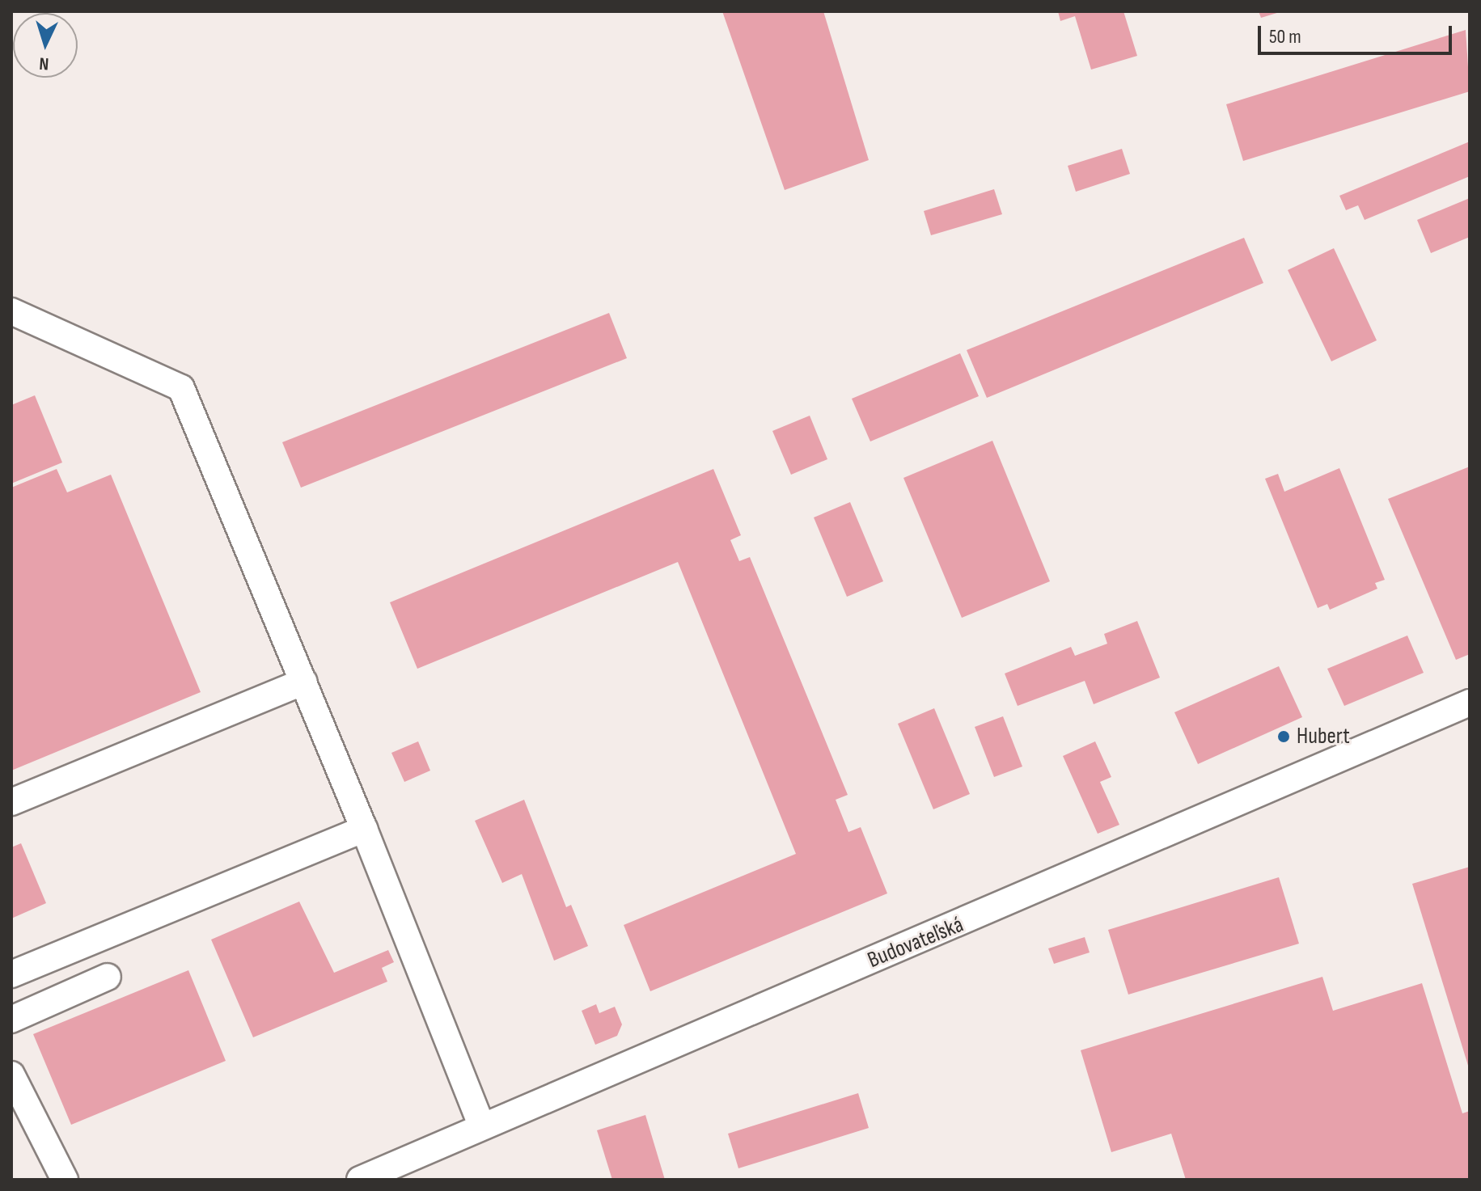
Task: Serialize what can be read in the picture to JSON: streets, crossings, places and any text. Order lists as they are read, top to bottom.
{
  "streets": {
    "street": ["Budovateľská"]
  },
  "places": ["Hubert"],
  "scale_bar": "50 m",
  "north": "bottom"
}
